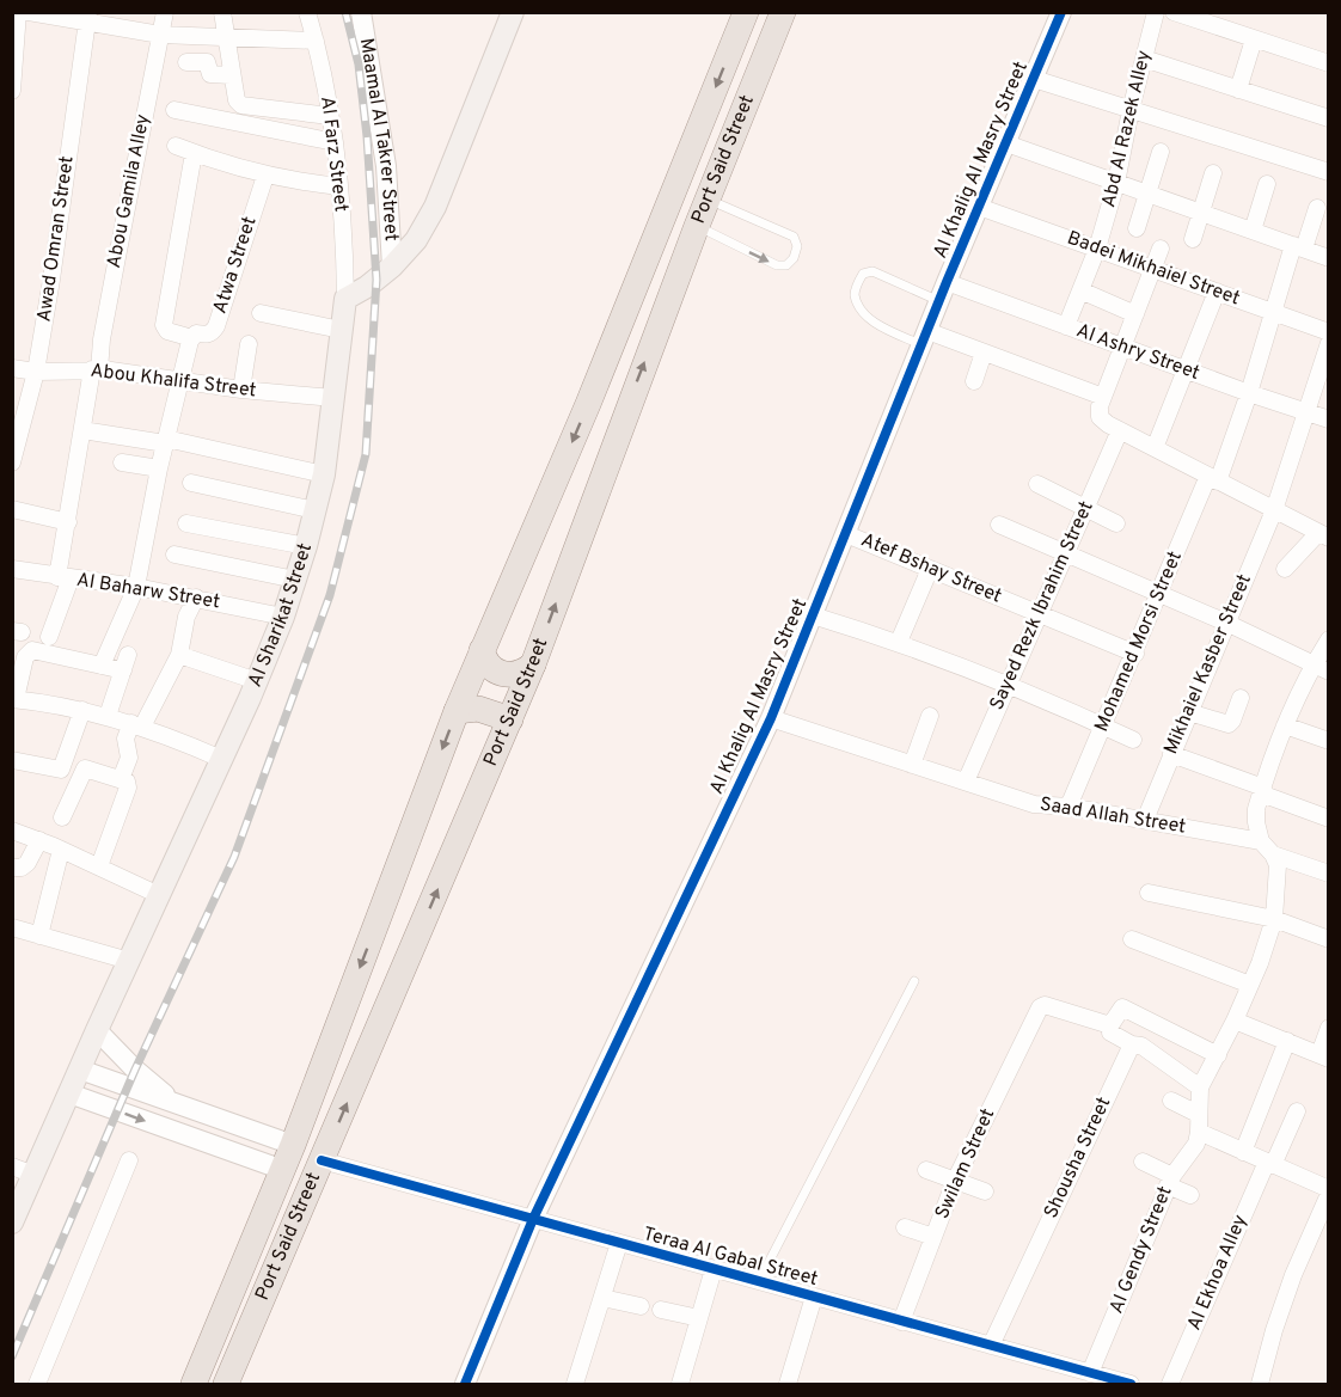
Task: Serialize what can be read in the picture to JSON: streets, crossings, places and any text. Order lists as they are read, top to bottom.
{
  "streets": {
    "main road": ["Port Said Street", "Al Sharikat Street"],
    "street": [
      "Abd Al Razek Alley",
      "Maamal Al Takrer Street",
      "Al Farz Street",
      "Al Khalig Al Masry Street",
      "Abou Gamila Alley",
      "Awad Omran Street",
      "Atwa Street",
      "Badei Mikhaiel Street",
      "Al Ashry Street",
      "Abou Khalifa Street",
      "Atef Bshay Street",
      "Al Baharw Street",
      "Sayed Rezk Ibrahim Street",
      "Mohamed Morsi Street",
      "Mikhaiel Kasber Street",
      "Saad Allah Street",
      "Shousha Street",
      "Swilam Street",
      "Al Gendy Street",
      "Teraa Al Gabal Street",
      "Al Ekhoa Alley"
    ]
  },
  "crossings": [
    ["Abd Al Razek Alley", "Badei Mikhaiel Street"],
    ["Abd Al Razek Alley", "Al Ashry Street"],
    ["Al Farz Street", "Al Sharikat Street"],
    ["Port Said Street", "Teraa Al Gabal Street"],
    ["Al Khalig Al Masry Street", "Badei Mikhaiel Street"],
    ["Al Khalig Al Masry Street", "Al Ashry Street"],
    ["Al Khalig Al Masry Street", "Atef Bshay Street"],
    ["Al Khalig Al Masry Street", "Saad Allah Street"],
    ["Al Khalig Al Masry Street", "Teraa Al Gabal Street"],
    ["Abou Gamila Alley", "Abou Khalifa Street"],
    ["Abou Gamila Alley", "Al Baharw Street"],
    ["Awad Omran Street", "Abou Khalifa Street"],
    ["Badei Mikhaiel Street", "Mohamed Morsi Street"],
    ["Al Ashry Street", "Mohamed Morsi Street"],
    ["Al Ashry Street", "Mikhaiel Kasber Street"],
    ["Abou Khalifa Street", "Al Sharikat Street"],
    ["Atef Bshay Street", "Sayed Rezk Ibrahim Street"],
    ["Atef Bshay Street", "Mohamed Morsi Street"],
    ["Al Baharw Street", "Al Sharikat Street"],
    ["Sayed Rezk Ibrahim Street", "Saad Allah Street"],
    ["Mohamed Morsi Street", "Saad Allah Street"],
    ["Mikhaiel Kasber Street", "Saad Allah Street"],
    ["Shousha Street", "Teraa Al Gabal Street"],
    ["Swilam Street", "Teraa Al Gabal Street"],
    ["Al Gendy Street", "Teraa Al Gabal Street"]
  ]
}
